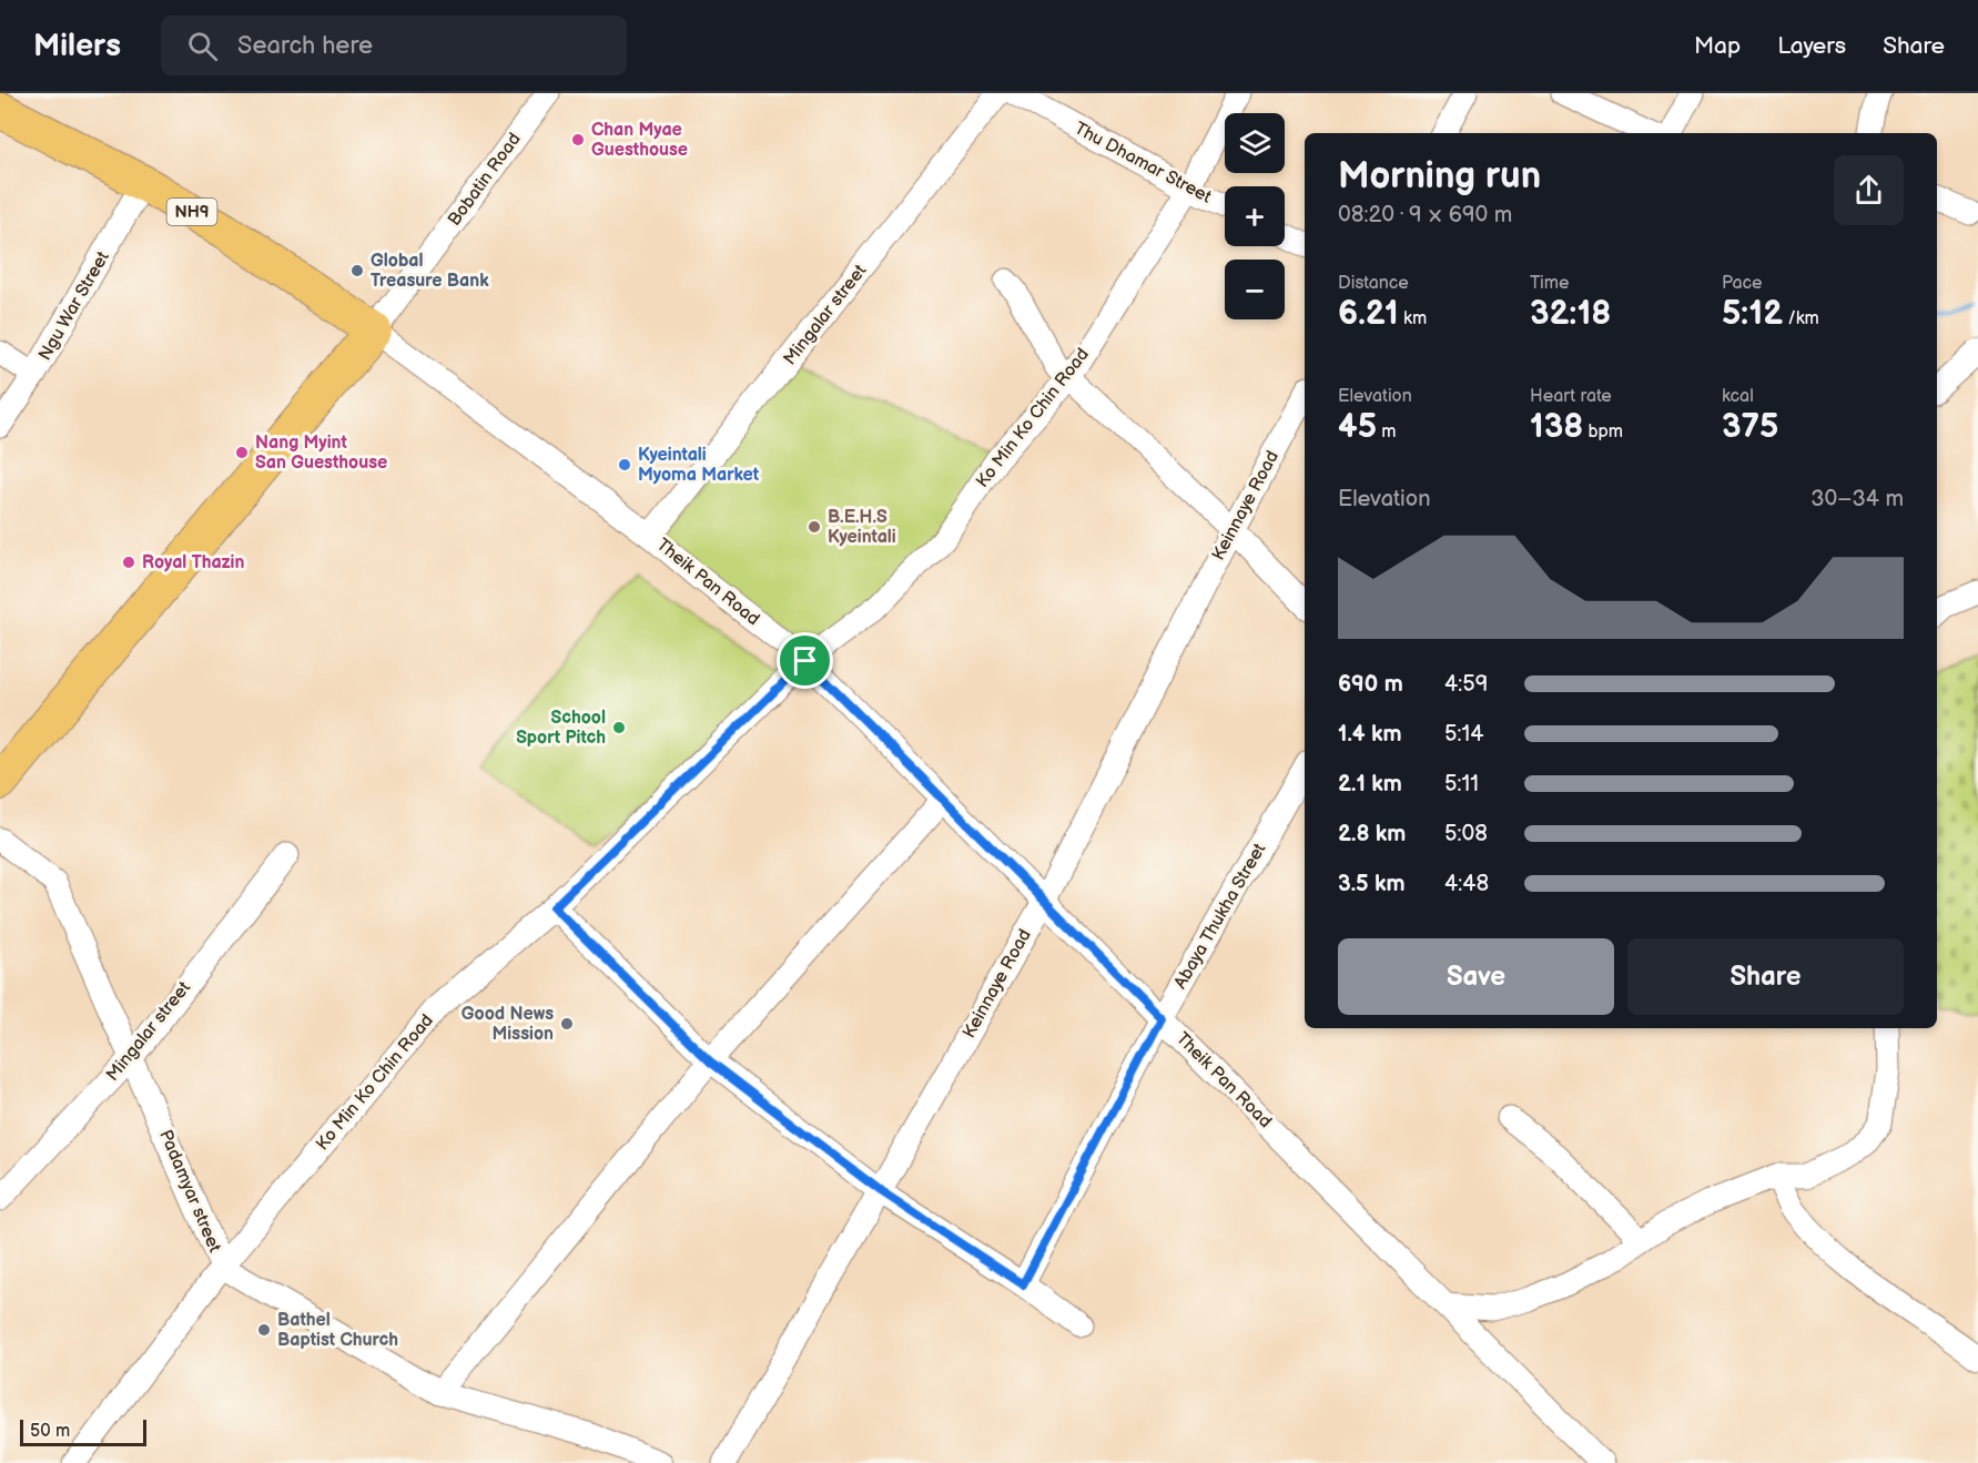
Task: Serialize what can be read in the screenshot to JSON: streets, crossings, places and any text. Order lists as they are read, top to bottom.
{
  "streets": {
    "highway": ["NH9"],
    "street": [
      "Thu Dhamar Street",
      "Bobatin Road",
      "Ngu War Street",
      "Mingalar street",
      "Ko Min Ko Chin Road",
      "Keinnaye Road",
      "Theik Pan Road",
      "Abaya Thukha Street",
      "Padamyar street"
    ]
  },
  "crossings": [
    ["Thu Dhamar Street", "Ko Min Ko Chin Road"],
    ["Bobatin Road", "NH9"],
    ["Bobatin Road", "Theik Pan Road"],
    ["NH9", "Ngu War Street"],
    ["NH9", "Theik Pan Road"],
    ["Mingalar street", "Theik Pan Road"],
    ["Mingalar street", "Padamyar street"],
    ["Ko Min Ko Chin Road", "Theik Pan Road"],
    ["Ko Min Ko Chin Road", "Padamyar street"],
    ["Keinnaye Road", "Theik Pan Road"],
    ["Theik Pan Road", "Abaya Thukha Street"]
  ],
  "places": [
    "Chan Myae Guesthouse",
    "Global Treasure Bank",
    "Nang Myint San Guesthouse",
    "Kyeintali Myoma Market",
    "B.E.H.S Kyeintali",
    "Royal Thazin",
    "School Sport Pitch",
    "Good News Mission",
    "Bathel Baptist Church"
  ],
  "scale_bar": "50 m",
  "page": {
    "header": "Milers",
    "search": "Search here",
    "nav": ["Map", "Layers", "Share"],
    "map_buttons": ["+", "−"],
    "heading": ["Morning run", "08:20 · 9 × 690 m"],
    "stats": [
      ["Distance", "6.21 km"],
      ["Time", "32:18"],
      ["Pace", "5:12 /km"],
      ["Elevation", "45 m"],
      ["Heart rate", "138 bpm"],
      ["kcal", "375"]
    ],
    "chart": ["Elevation", "30–34 m"],
    "list": [
      {
        "name": "690 m",
        "note": "4:59"
      },
      {
        "name": "1.4 km",
        "note": "5:14"
      },
      {
        "name": "2.1 km",
        "note": "5:11"
      },
      {
        "name": "2.8 km",
        "note": "5:08"
      },
      {
        "name": "3.5 km",
        "note": "4:48"
      }
    ],
    "buttons": ["Save", "Share"],
    "scale": "50 m"
  }
}
